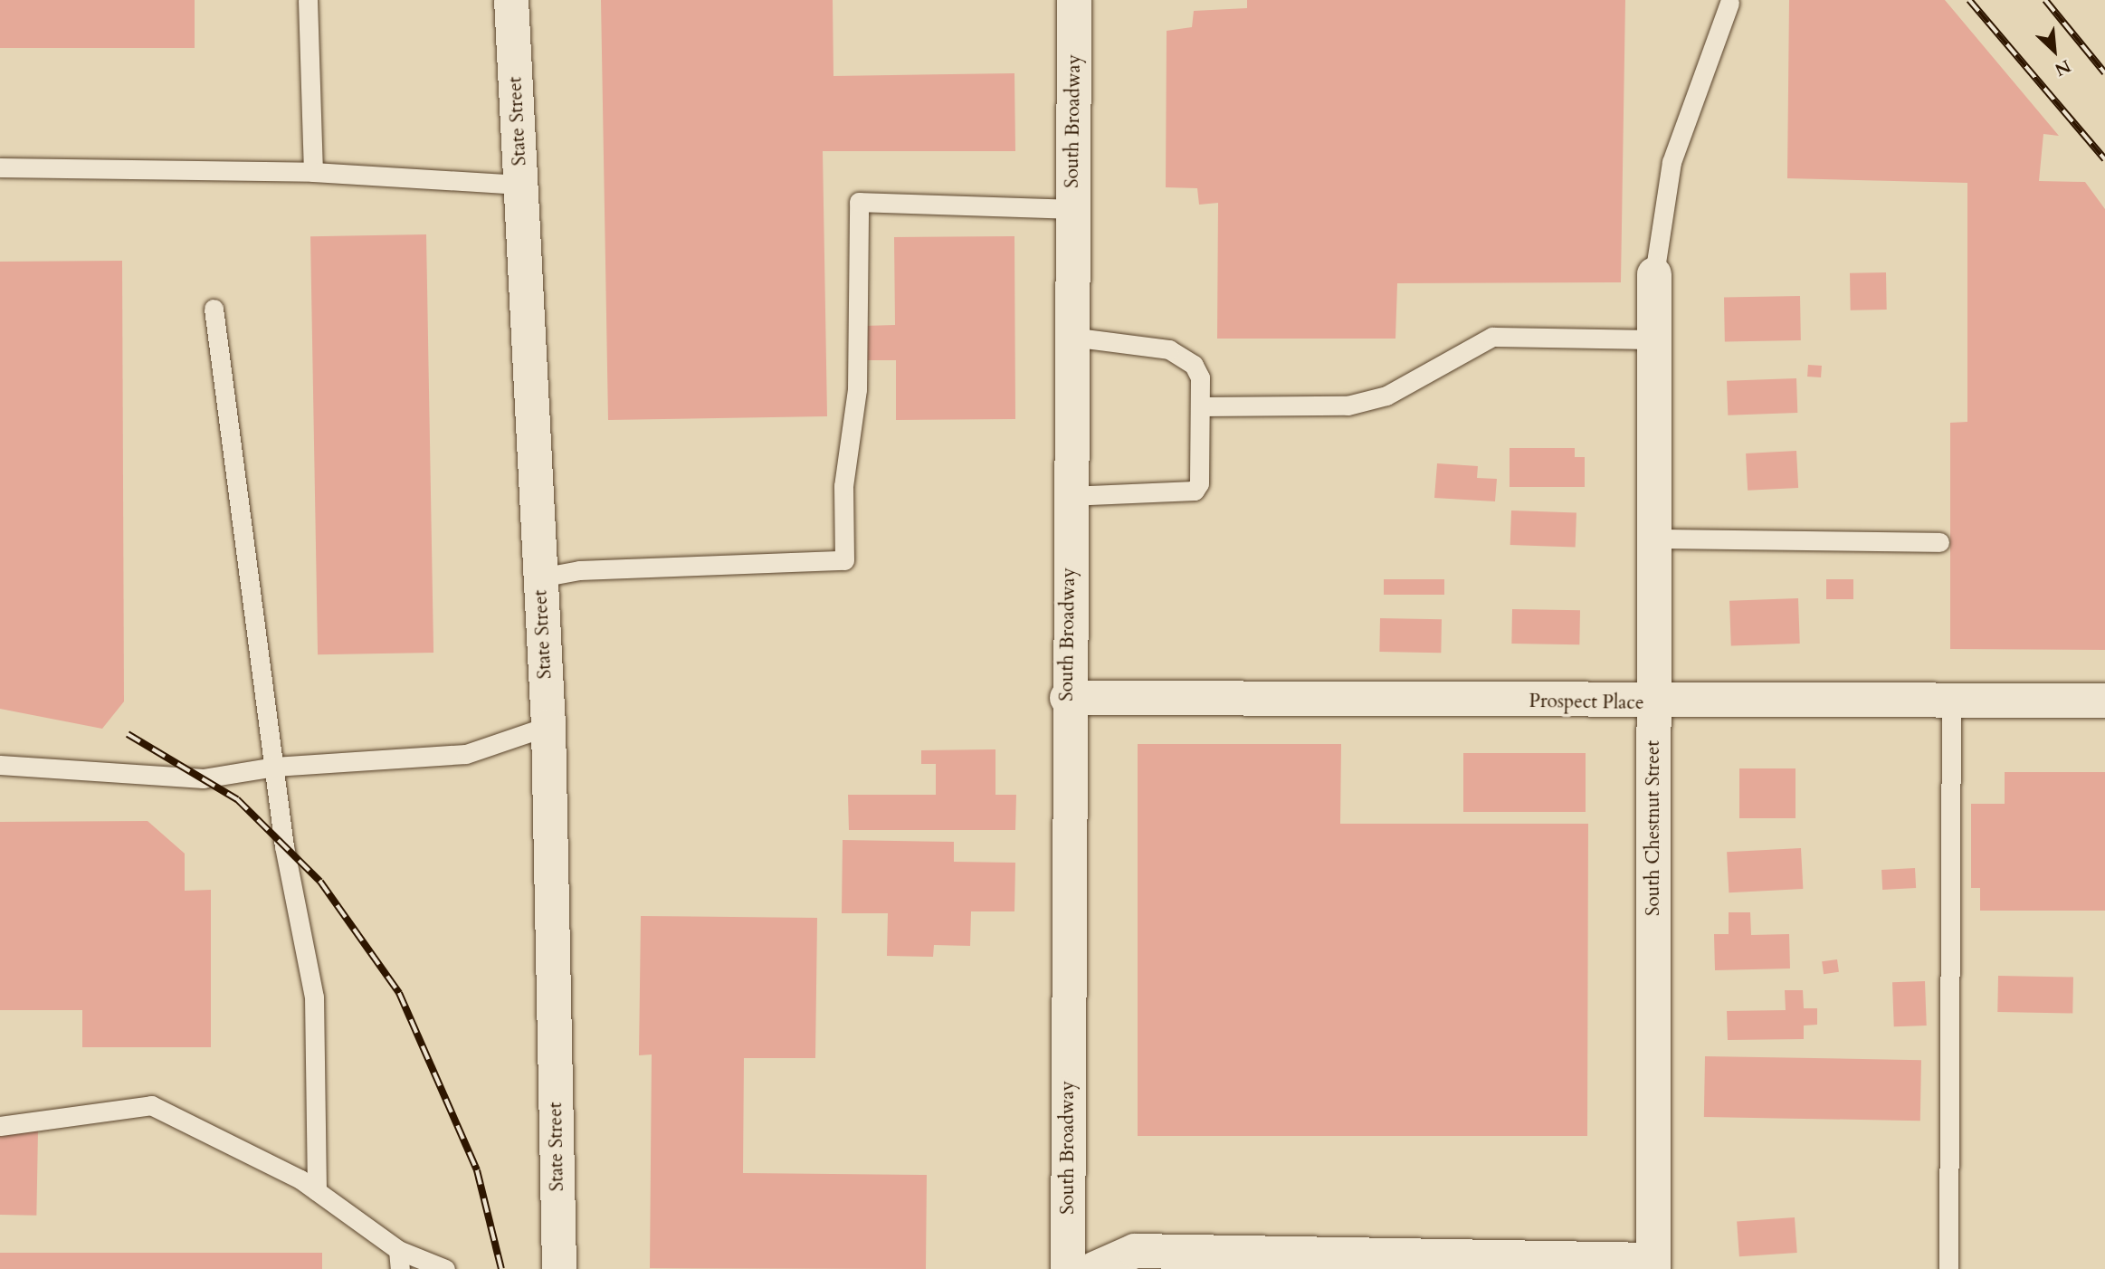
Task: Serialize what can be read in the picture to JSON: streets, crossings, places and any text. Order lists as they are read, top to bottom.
{
  "streets": {
    "street": [
      "State Street",
      "South Broadway",
      "Prospect Place",
      "South Chestnut Street"
    ]
  },
  "crossings": [
    ["South Broadway", "Prospect Place"],
    ["Prospect Place", "South Chestnut Street"]
  ],
  "north": "bottom right"
}
